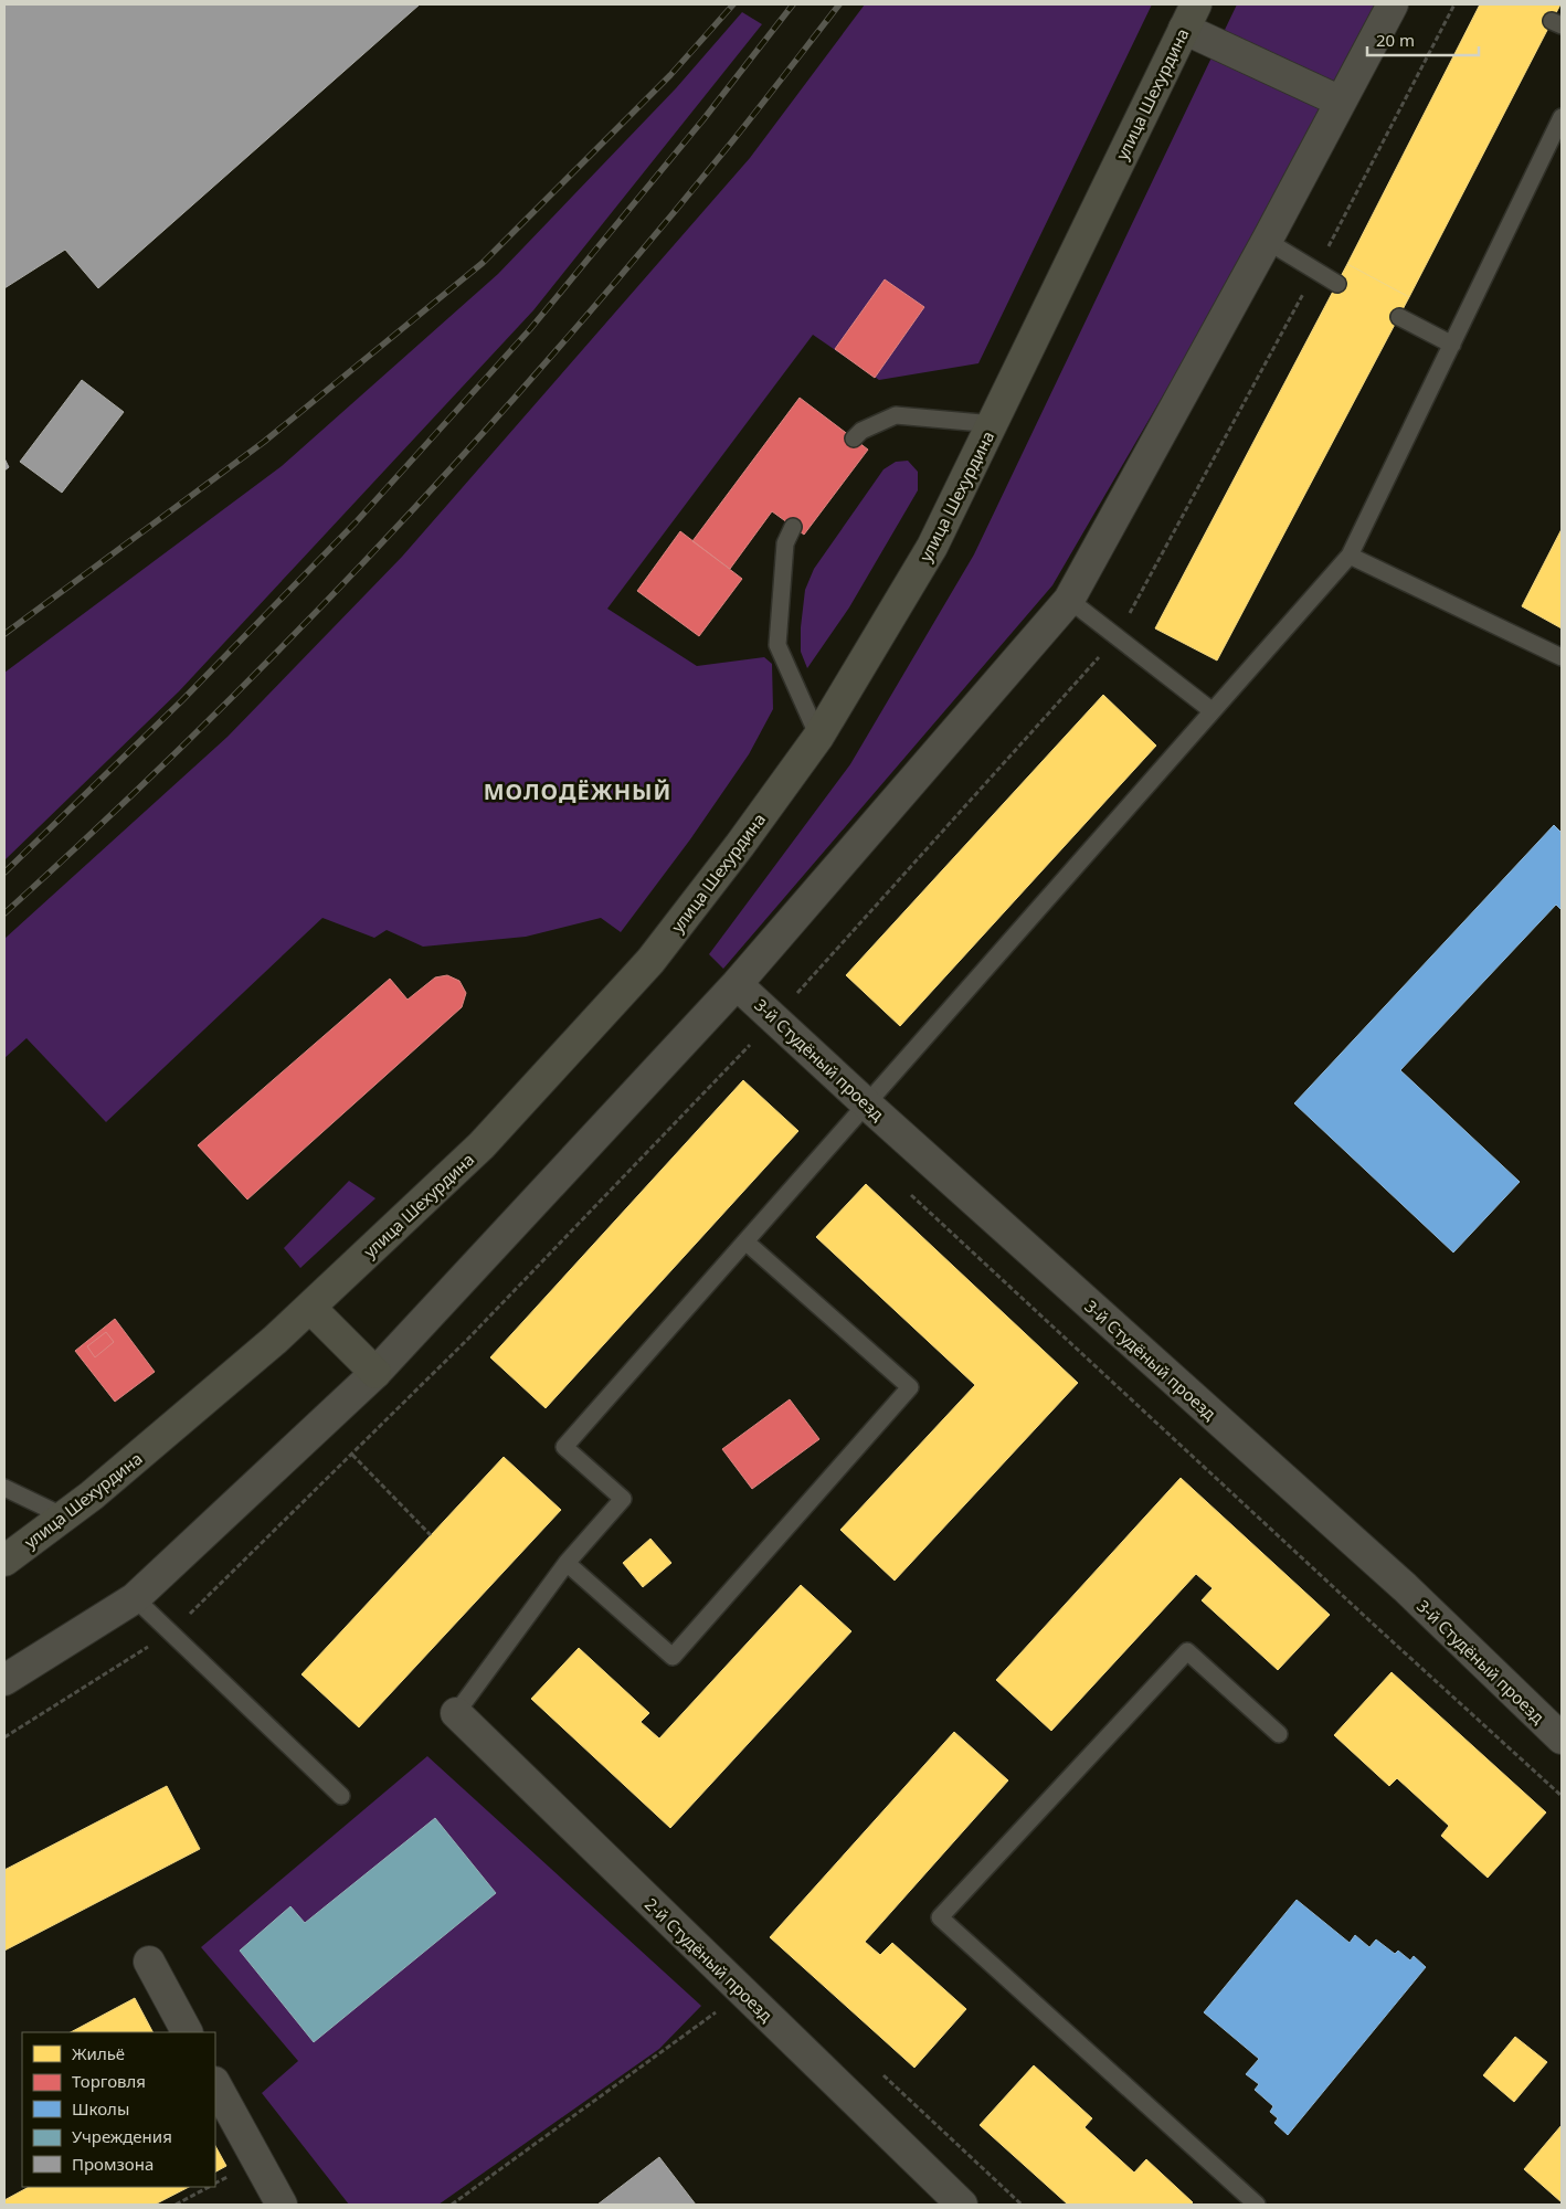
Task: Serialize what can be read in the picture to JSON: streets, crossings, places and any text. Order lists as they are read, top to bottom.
{
  "streets": {
    "main road": ["улица Шехурдина"],
    "street": ["3-й Студёный проезд", "2-й Студёный проезд"]
  },
  "districts": ["МОЛОДЁЖНЫЙ"],
  "legend": [
    "Жильё",
    "Торговля",
    "Школы",
    "Учреждения",
    "Промзона"
  ],
  "scale_bar": "20 m"
}
